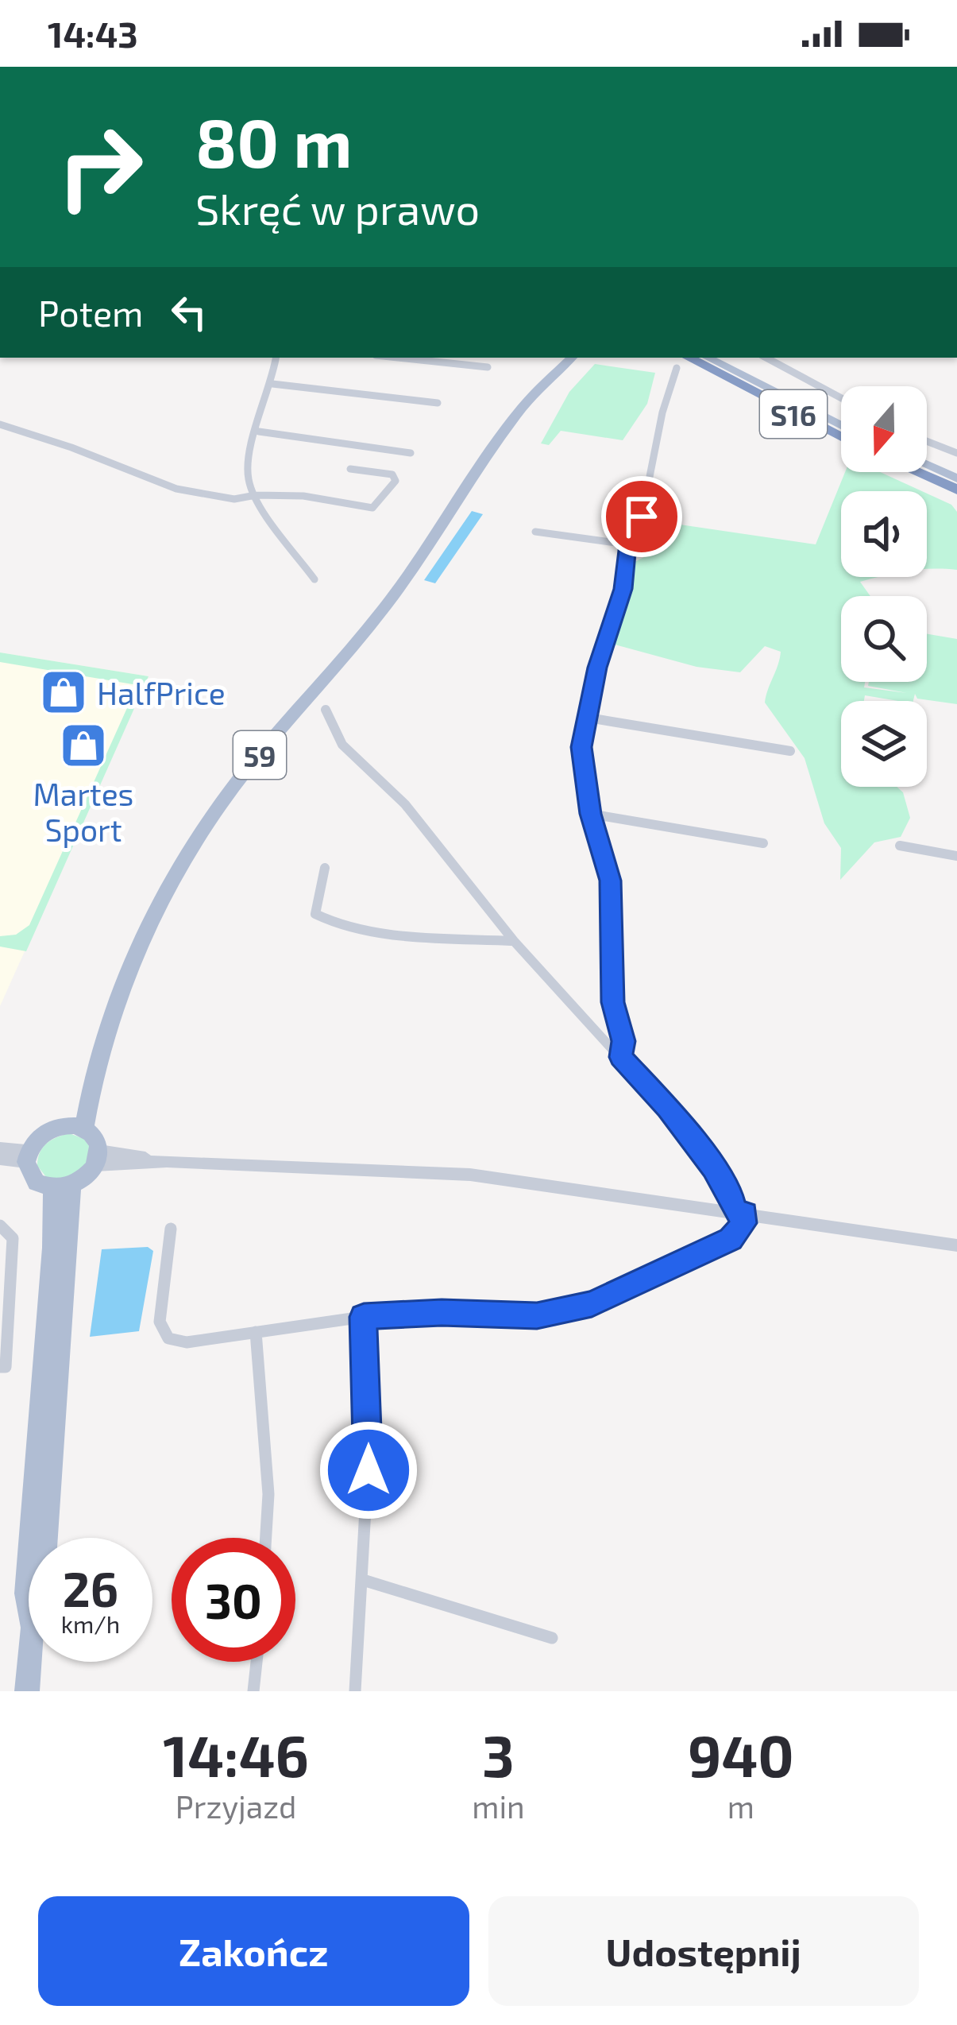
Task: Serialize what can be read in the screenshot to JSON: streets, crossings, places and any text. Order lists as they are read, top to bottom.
{
  "streets": {
    "highway": ["S16"],
    "main road": ["59"]
  },
  "places": {
    "shop": ["HalfPrice", "Martes Sport"]
  },
  "north": "bottom",
  "page": {
    "status": "14:43",
    "turn": ["80 m", "Skręć w prawo"],
    "then": "Potem",
    "speed": "26 km/h",
    "limit": "30",
    "eta": [
      "14:46",
      "Przyjazd",
      "3",
      "min",
      "940",
      "m"
    ],
    "buttons": ["Zakończ", "Udostępnij"]
  }
}
